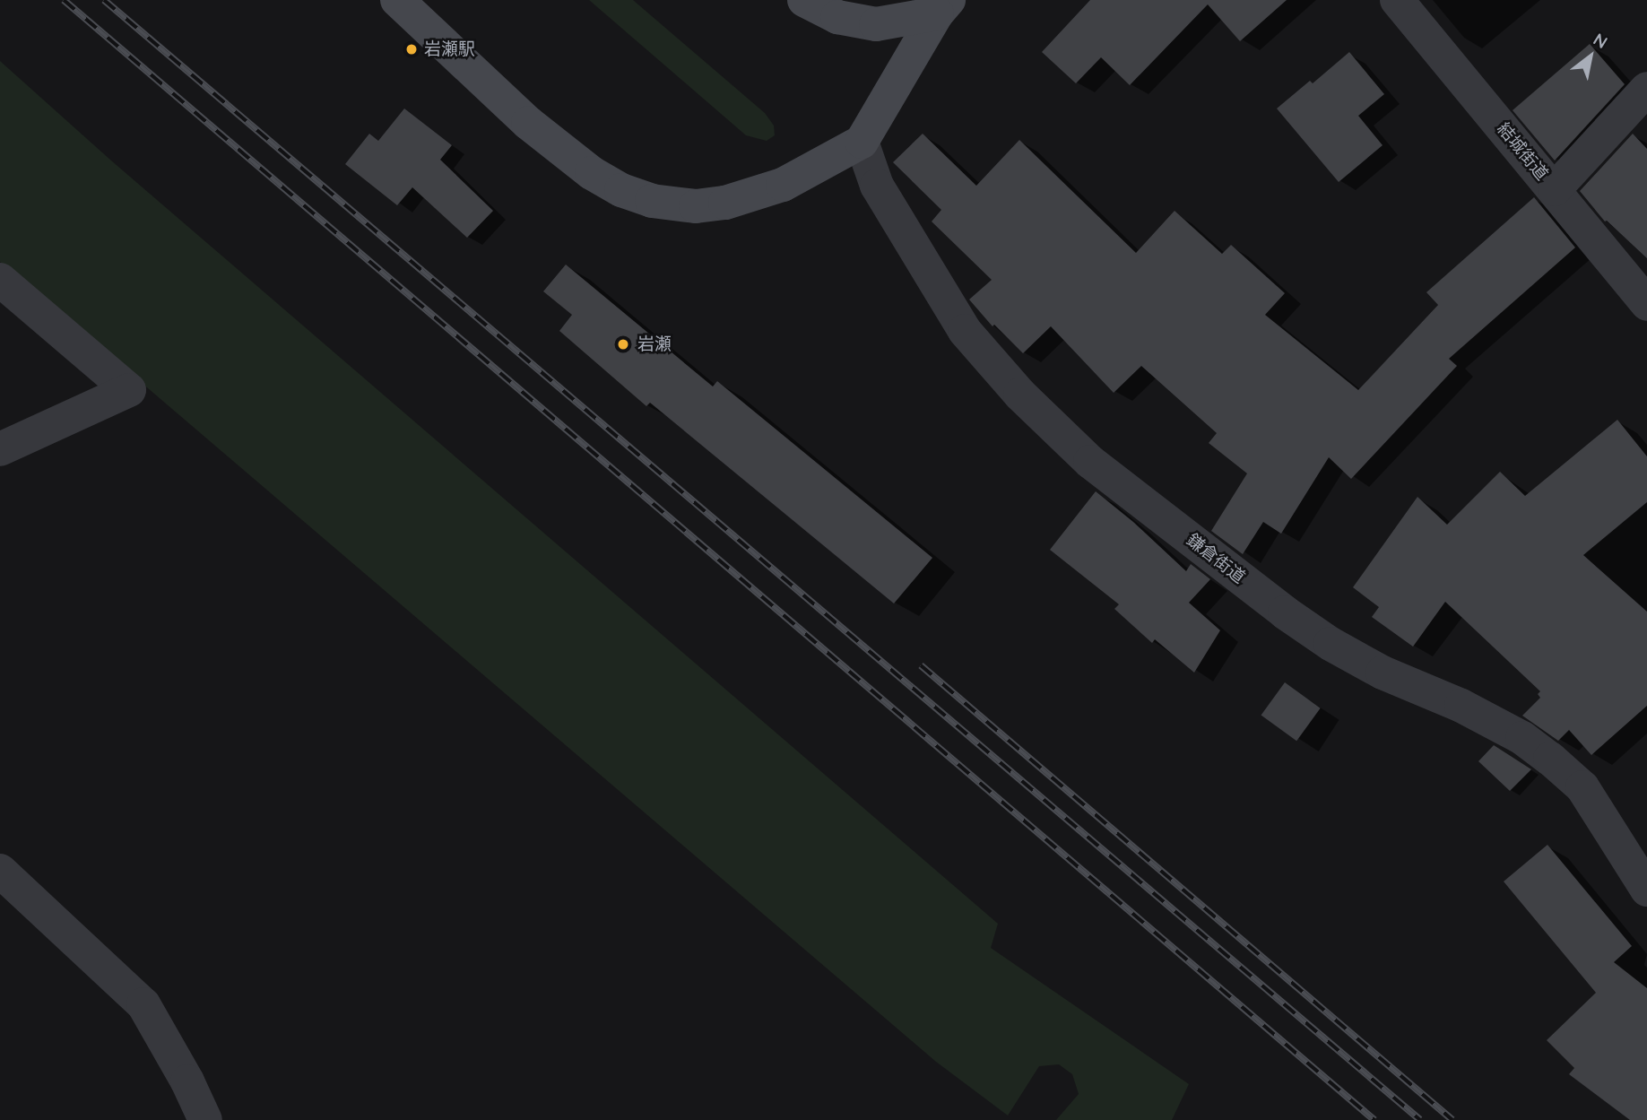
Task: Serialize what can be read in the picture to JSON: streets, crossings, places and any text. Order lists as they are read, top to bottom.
{
  "streets": {
    "street": ["結城街道", "鎌倉街道"]
  },
  "places": ["岩瀬駅", "岩瀬"],
  "north": "top right"
}
